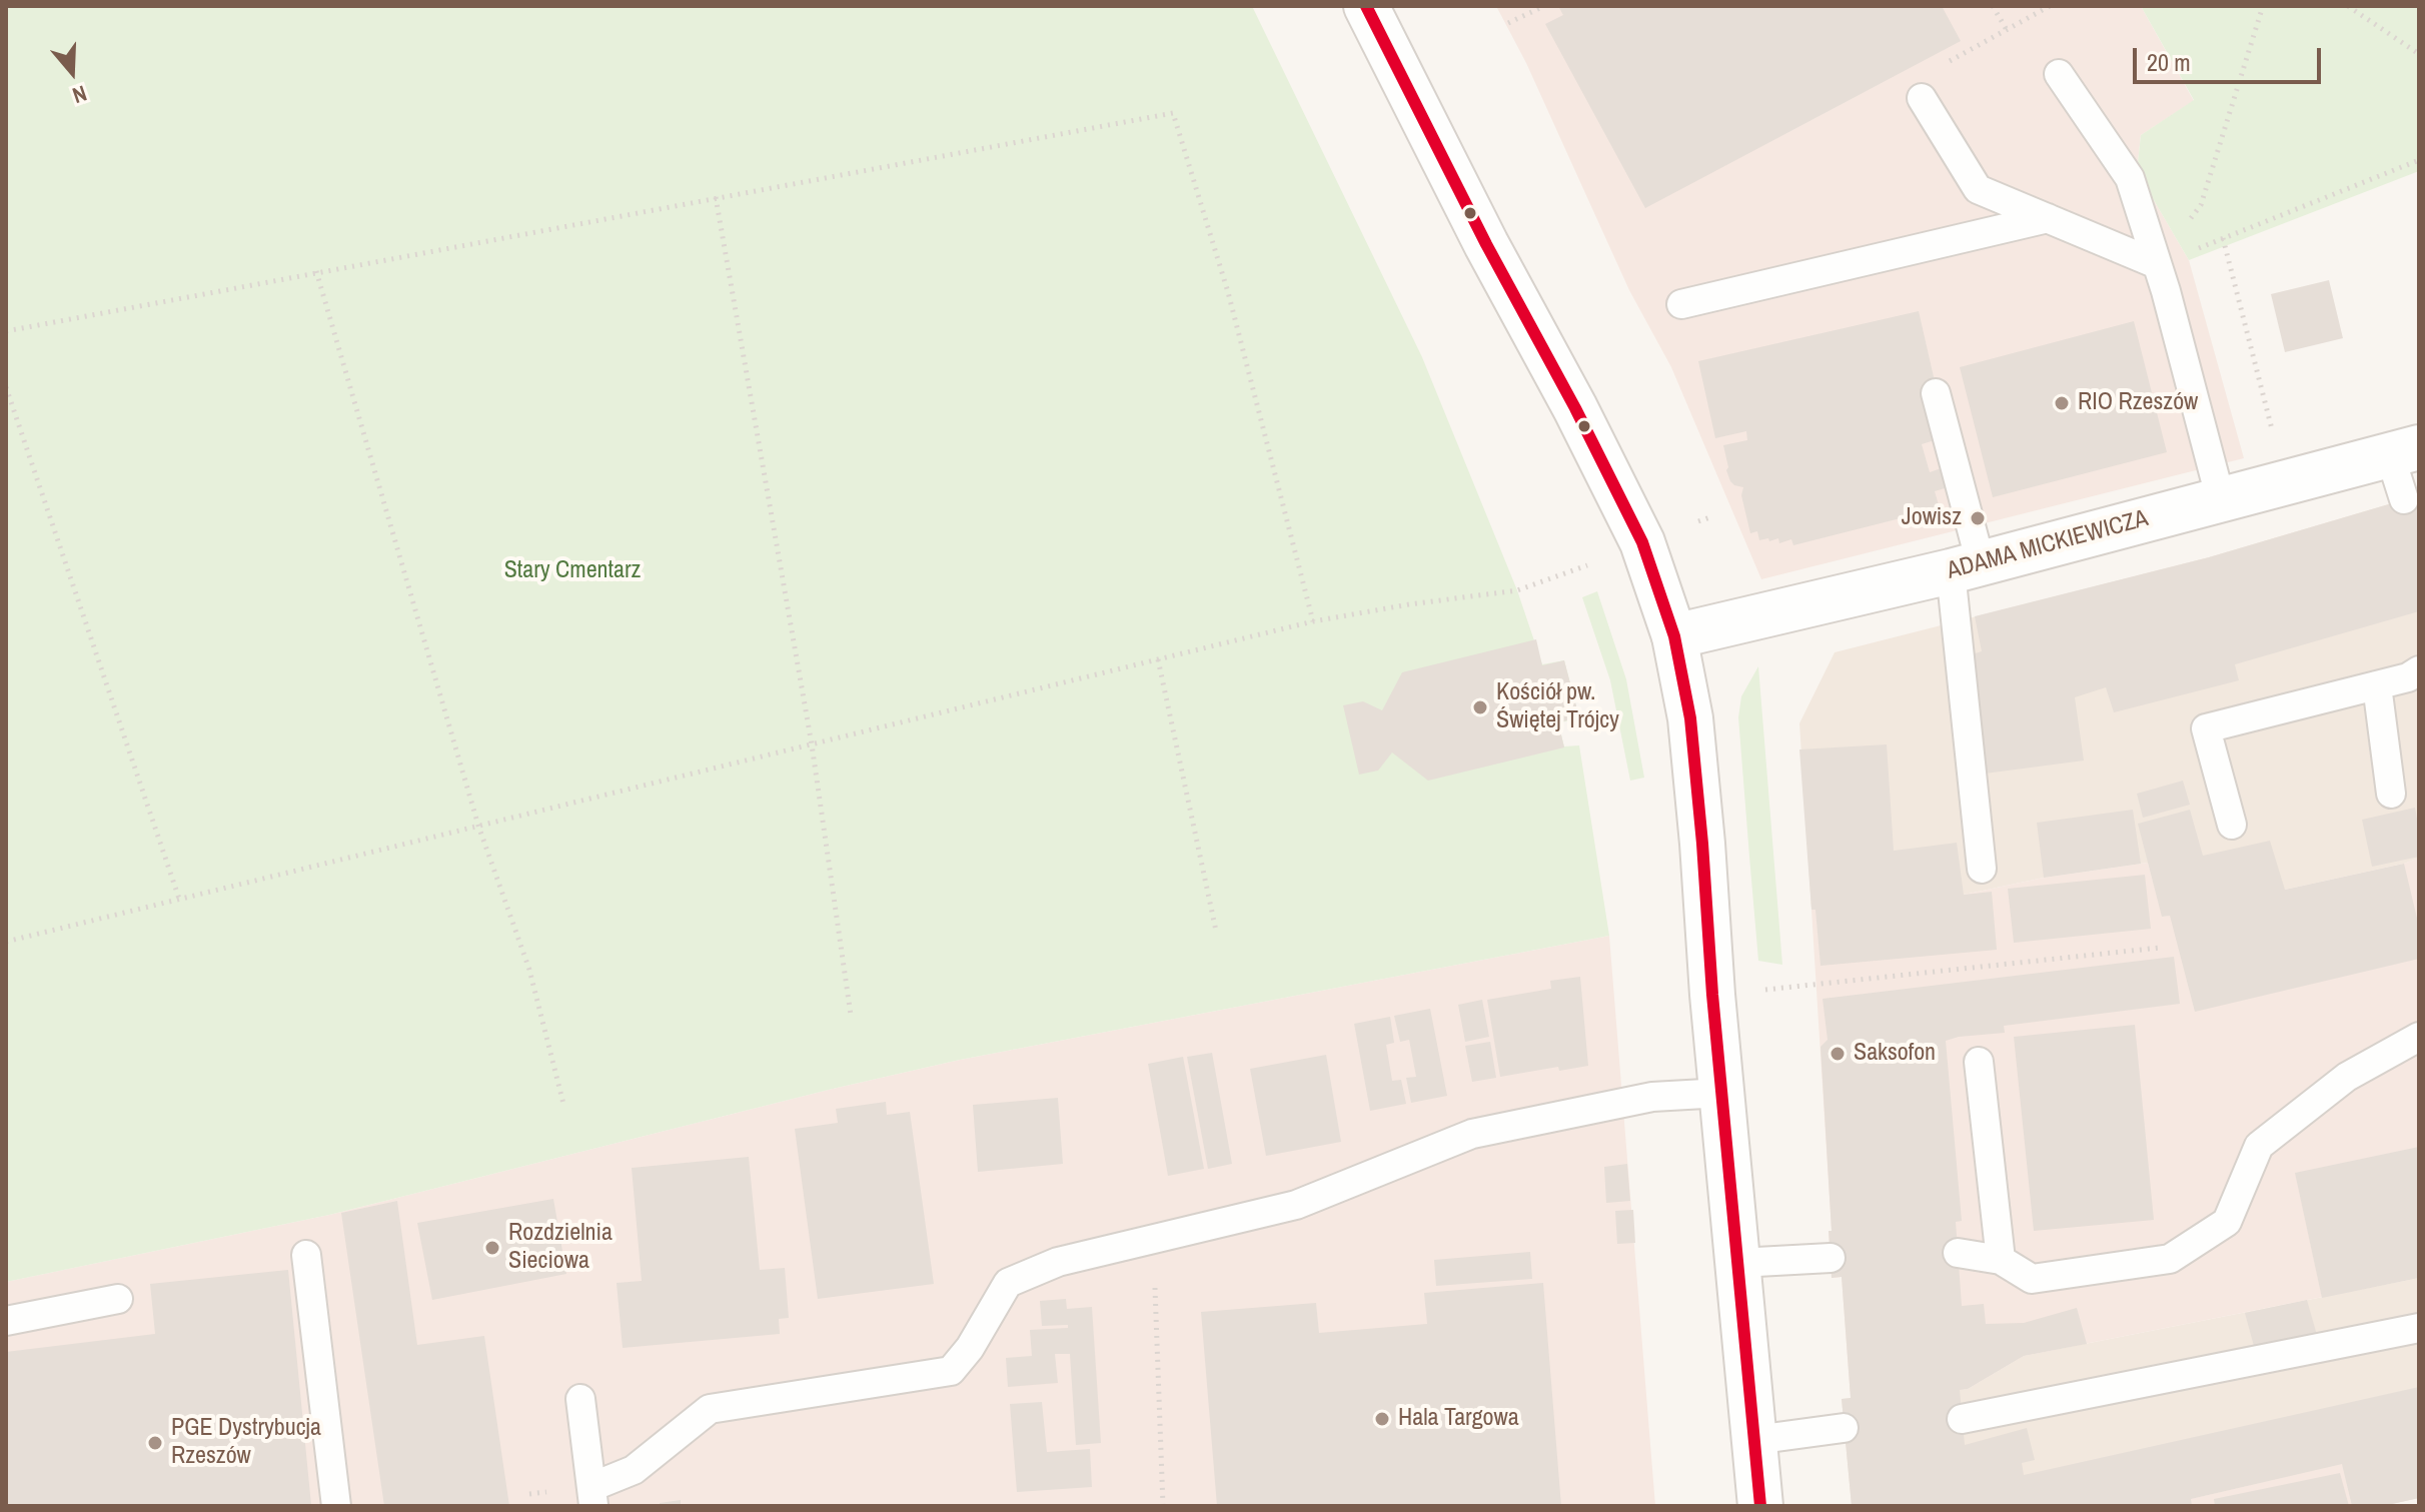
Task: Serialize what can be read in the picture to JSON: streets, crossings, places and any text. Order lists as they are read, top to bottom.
{
  "streets": {
    "street": ["ADAMA MICKIEWICZA"]
  },
  "parks": ["Stary Cmentarz"],
  "places": [
    "RIO Rzeszów",
    "Jowisz",
    "Kościół pw. Świętej Trójcy",
    "Saksofon",
    "Rozdzielnia Sieciowa",
    "Hala Targowa",
    "PGE Dystrybucja Rzeszów"
  ],
  "scale_bar": "20 m",
  "north": "bottom"
}
